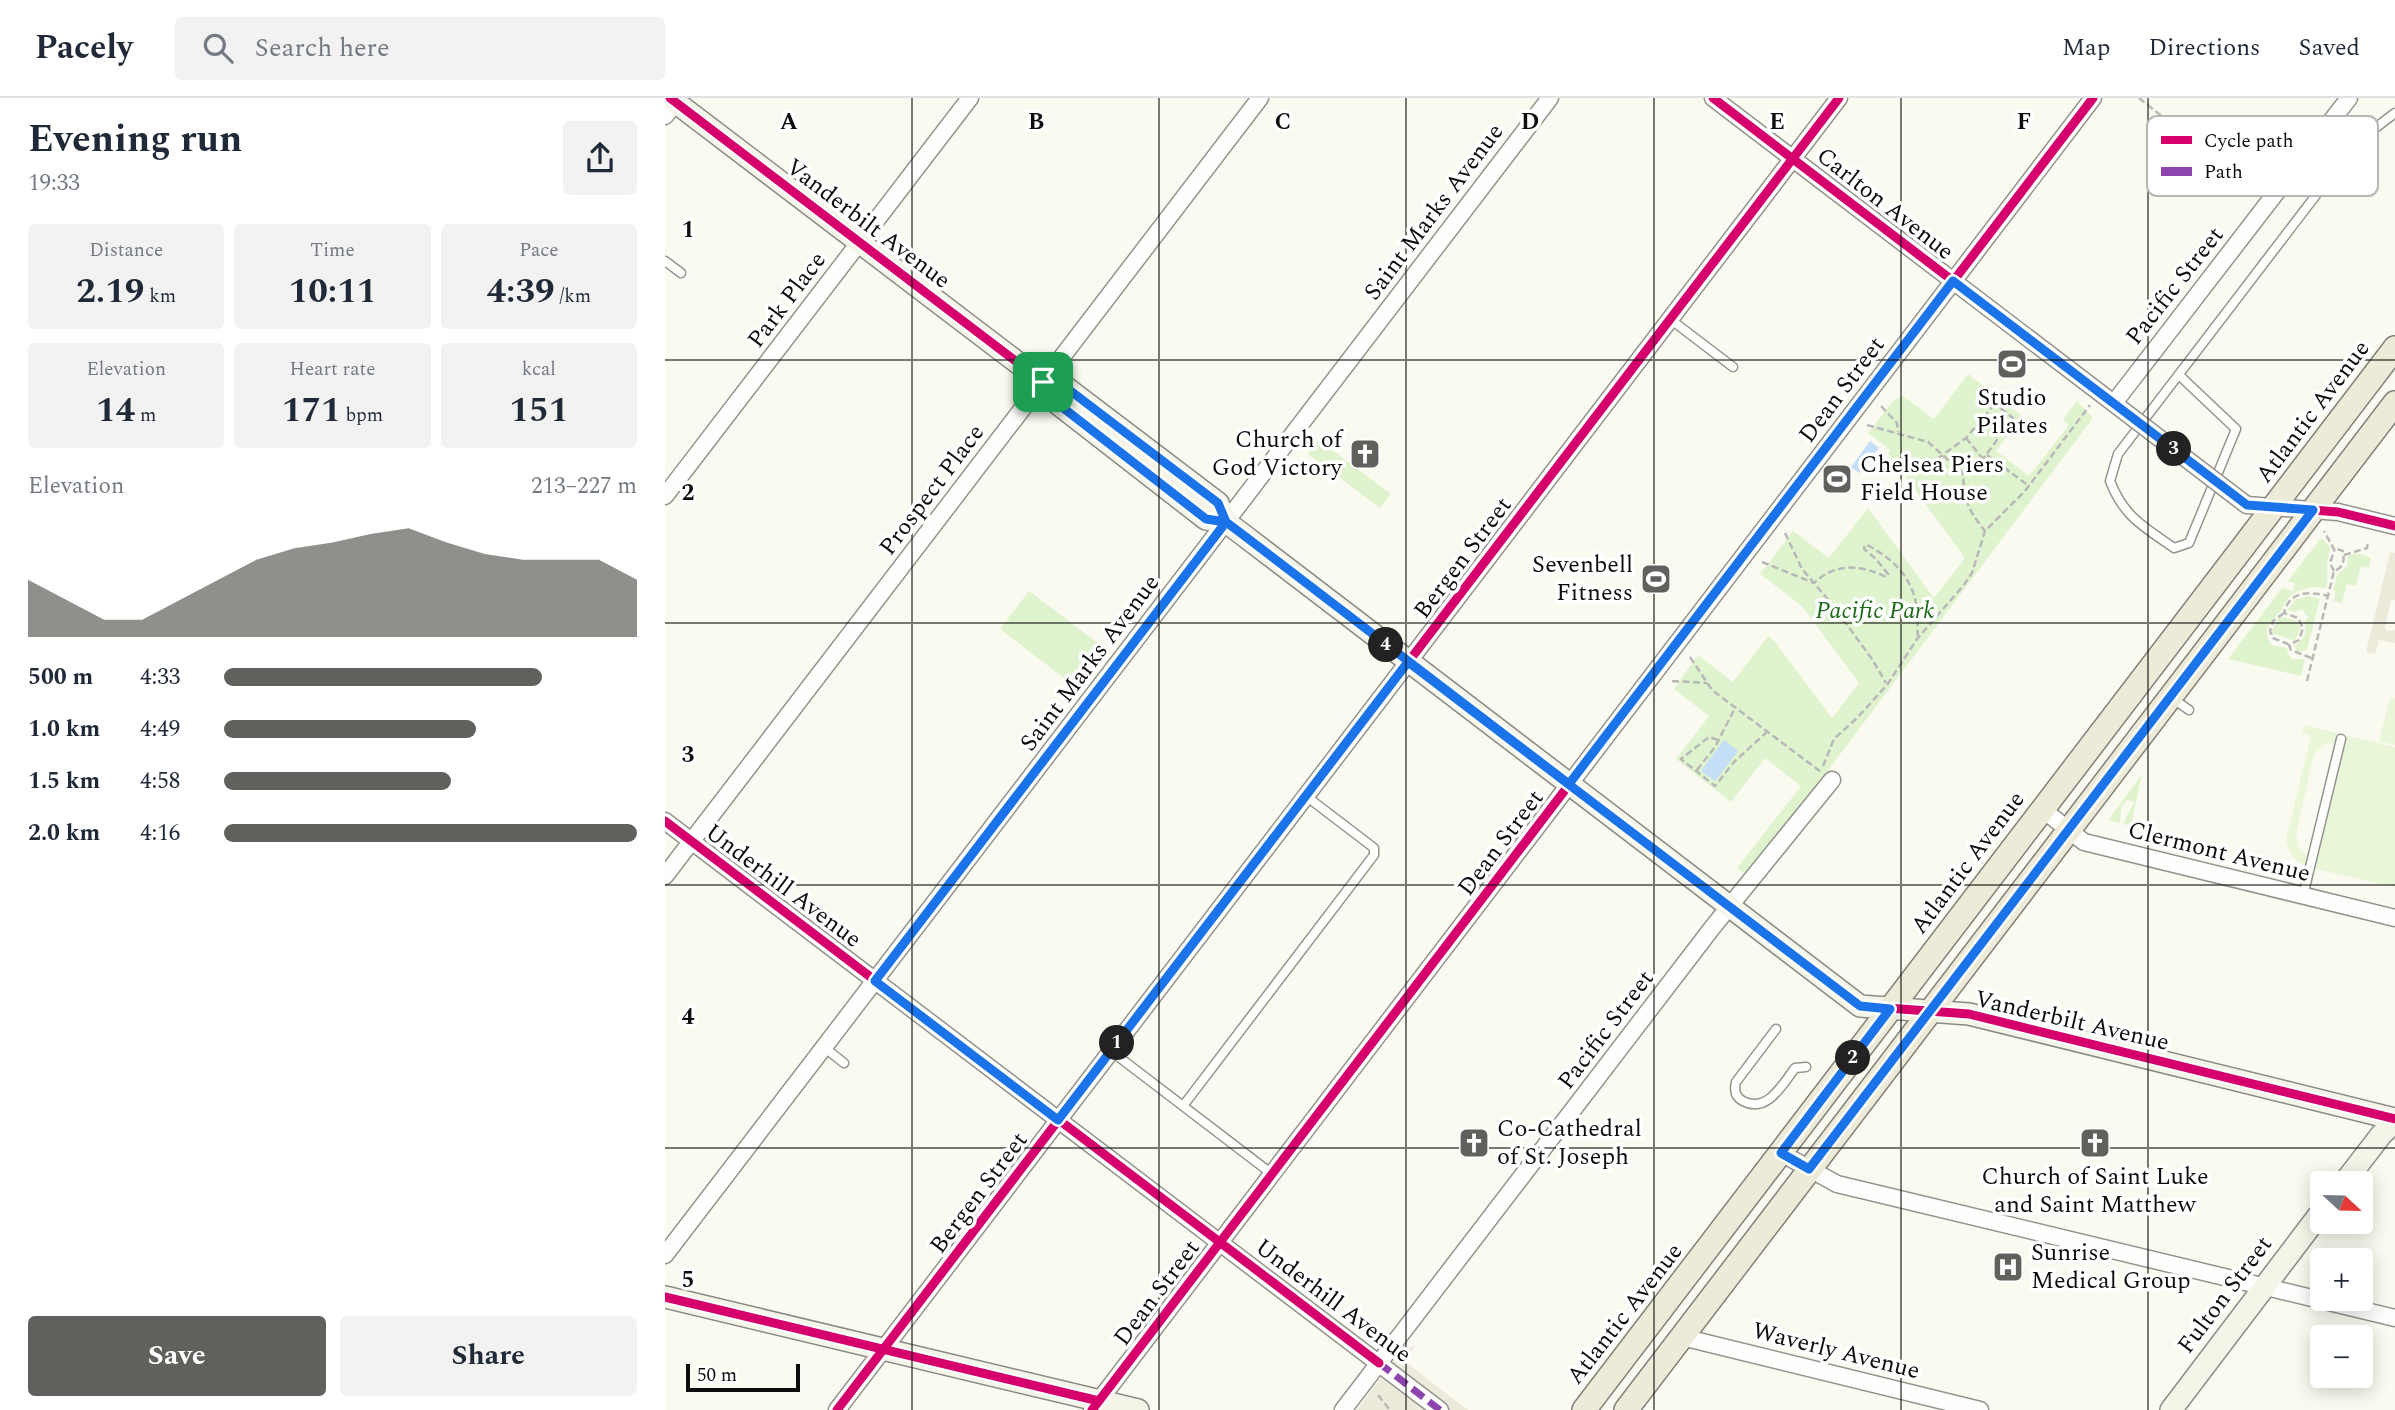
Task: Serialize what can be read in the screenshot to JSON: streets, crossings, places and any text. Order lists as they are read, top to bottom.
{
  "streets": {
    "main road": ["Vanderbilt Avenue", "Atlantic Avenue", "Fulton Street"],
    "street": [
      "Carlton Avenue",
      "Saint Marks Avenue",
      "Pacific Street",
      "Park Place",
      "Dean Street",
      "Prospect Place",
      "Bergen Street",
      "Clermont Avenue",
      "Underhill Avenue",
      "Waverly Avenue"
    ]
  },
  "crossings": [
    ["Carlton Avenue", "Pacific Street"],
    ["Carlton Avenue", "Dean Street"],
    ["Carlton Avenue", "Atlantic Avenue"],
    ["Carlton Avenue", "Bergen Street"],
    ["Saint Marks Avenue", "Vanderbilt Avenue"],
    ["Saint Marks Avenue", "Underhill Avenue"],
    ["Vanderbilt Avenue", "Pacific Street"],
    ["Vanderbilt Avenue", "Park Place"],
    ["Vanderbilt Avenue", "Dean Street"],
    ["Vanderbilt Avenue", "Atlantic Avenue"],
    ["Vanderbilt Avenue", "Prospect Place"],
    ["Vanderbilt Avenue", "Bergen Street"],
    ["Pacific Street", "Underhill Avenue"],
    ["Dean Street", "Underhill Avenue"],
    ["Atlantic Avenue", "Clermont Avenue"],
    ["Prospect Place", "Underhill Avenue"],
    ["Bergen Street", "Underhill Avenue"]
  ],
  "parks": ["Pacific Park"],
  "places": {
    "sports": ["Studio Pilates", "Chelsea Piers Field House", "Sevenbell Fitness"],
    "church": ["Church of God Victory", "Co-Cathedral of St. Joseph", "Church of Saint Luke and Saint Matthew"],
    "hospital": ["Sunrise Medical Group"]
  },
  "legend": ["Cycle path", "Path"],
  "scale_bar": "50 m",
  "north": "right",
  "page": {
    "header": "Pacely",
    "search": "Search here",
    "nav": ["Map", "Directions", "Saved"],
    "heading": ["Evening run", "19:33"],
    "stats": [
      ["Distance", "2.19 km"],
      ["Time", "10:11"],
      ["Pace", "4:39 /km"],
      ["Elevation", "14 m"],
      ["Heart rate", "171 bpm"],
      ["kcal", "151"]
    ],
    "pins": [
      "3",
      "4",
      "1",
      "2"
    ],
    "chart": ["Elevation", "213–227 m"],
    "list": [
      {
        "name": "500 m",
        "note": "4:33"
      },
      {
        "name": "1.0 km",
        "note": "4:49"
      },
      {
        "name": "1.5 km",
        "note": "4:58"
      },
      {
        "name": "2.0 km",
        "note": "4:16"
      }
    ],
    "map_buttons": ["+", "−"],
    "buttons": ["Save", "Share"],
    "scale": "50 m"
  },
  "grid": {
    "columns": [
      "A",
      "B",
      "C",
      "D",
      "E",
      "F"
    ],
    "rows": [
      "1",
      "2",
      "3",
      "4",
      "5"
    ]
  }
}
